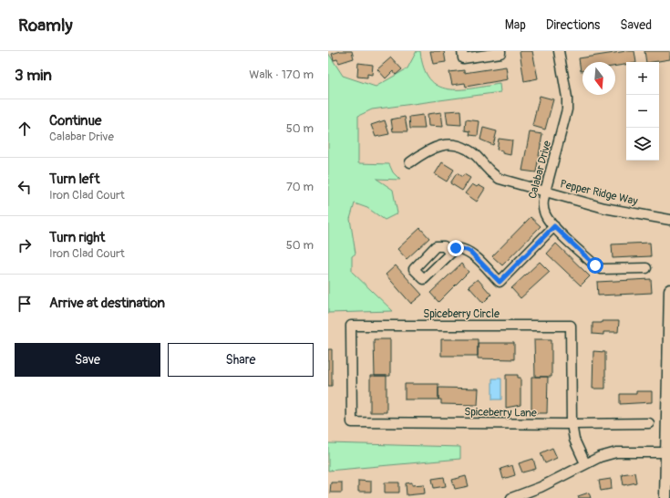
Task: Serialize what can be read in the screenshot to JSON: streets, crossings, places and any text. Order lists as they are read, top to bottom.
{
  "streets": {
    "street": [
      "Calabar Drive",
      "Pepper Ridge Way",
      "Spiceberry Circle",
      "Spiceberry Lane"
    ]
  },
  "crossings": [
    ["Calabar Drive", "Pepper Ridge Way"],
    ["Spiceberry Circle", "Spiceberry Lane"]
  ],
  "north": "bottom",
  "page": {
    "header": "Roamly",
    "nav": ["Map", "Directions", "Saved"],
    "heading": ["3 min", "Walk · 170 m"],
    "map_buttons": ["+", "−"],
    "list": [
      ["Continue", "Calabar Drive", "50 m"],
      ["Turn left", "Iron Clad Court", "70 m"],
      ["Turn right", "Iron Clad Court", "50 m"],
      "Arrive at destination"
    ],
    "buttons": ["Save", "Share"]
  }
}
